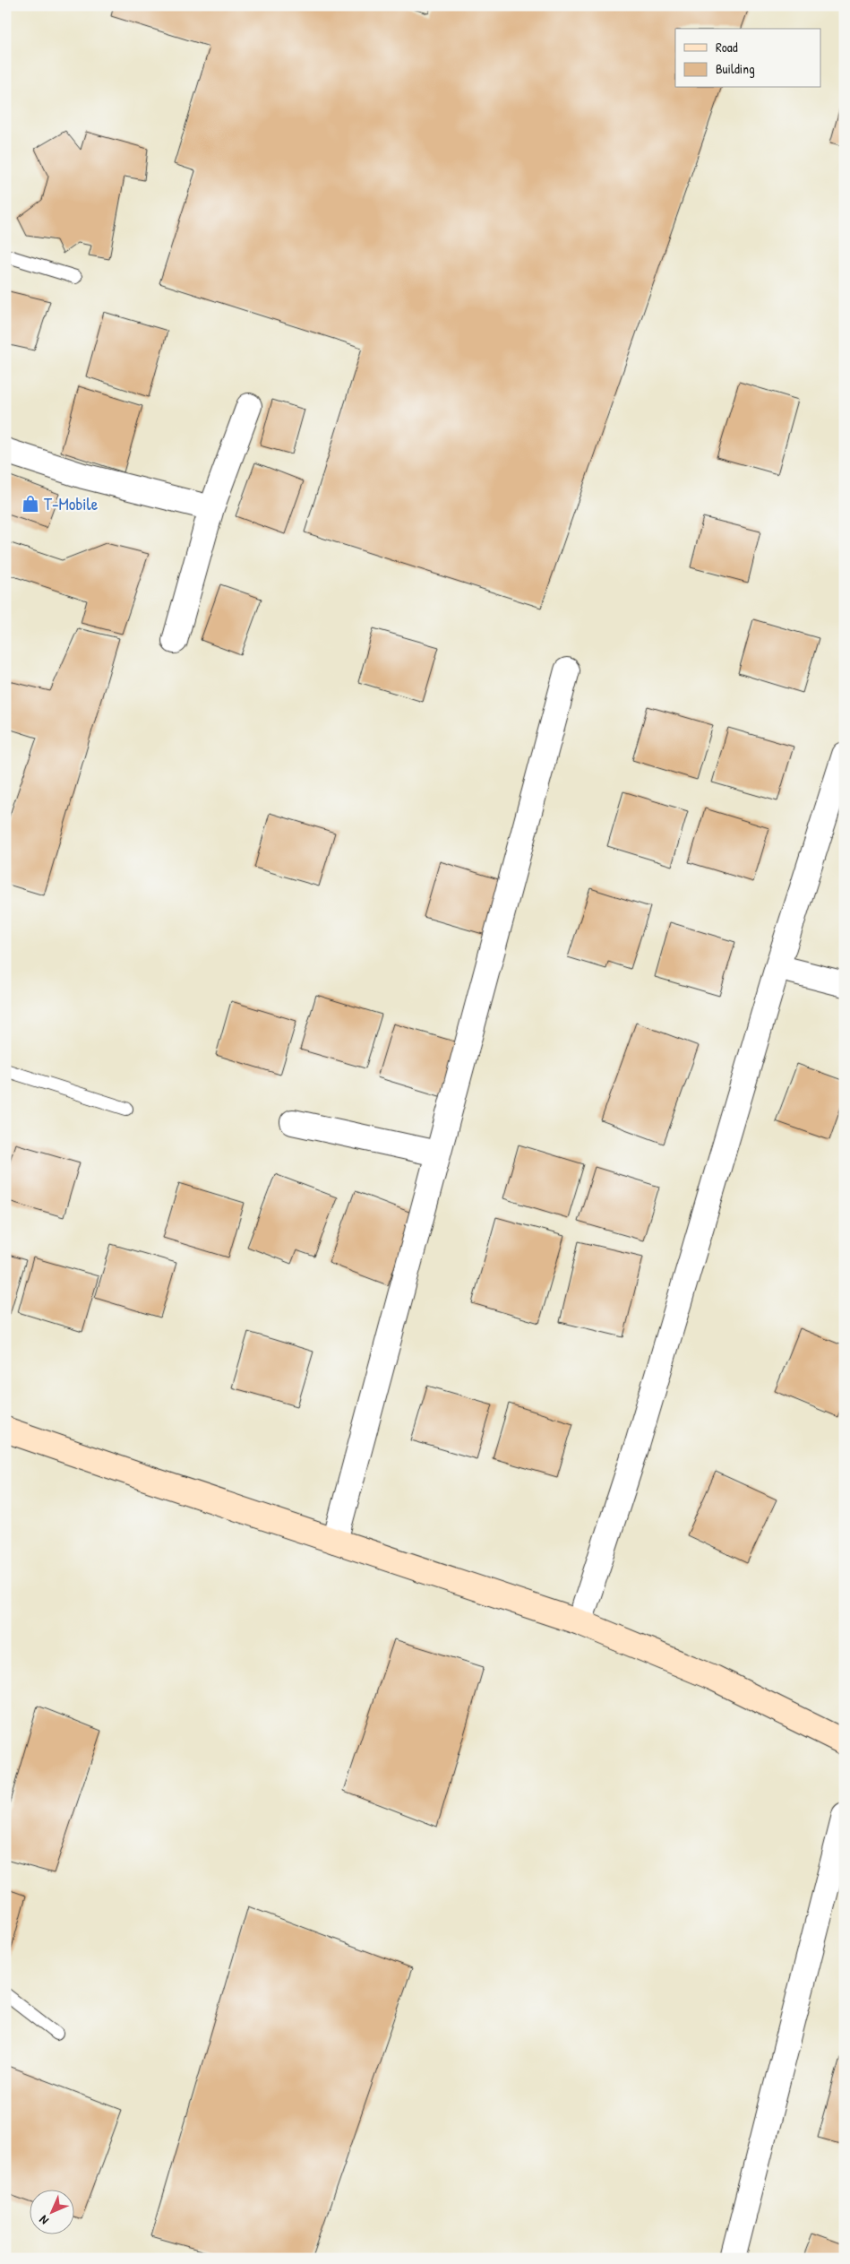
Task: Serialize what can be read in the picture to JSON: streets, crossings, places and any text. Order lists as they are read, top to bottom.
{
  "places": {
    "shop": ["T-Mobile"]
  },
  "legend": ["Road", "Building"],
  "north": "bottom left"
}
